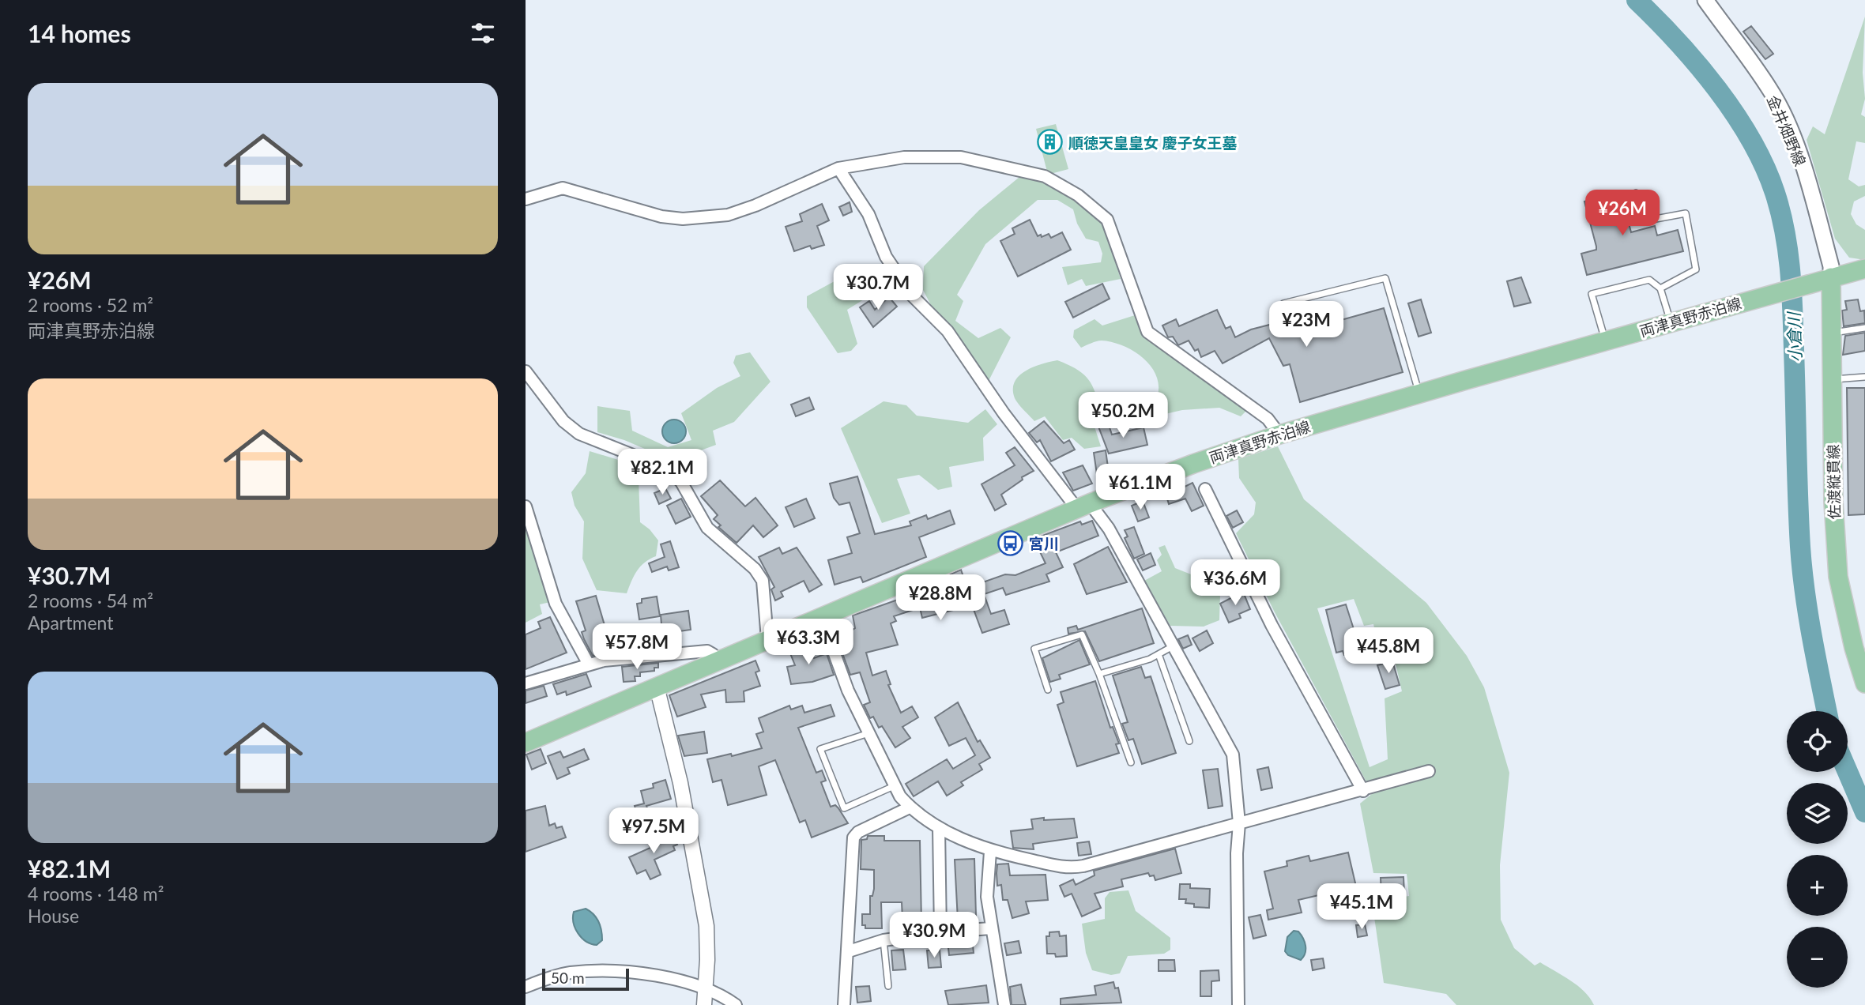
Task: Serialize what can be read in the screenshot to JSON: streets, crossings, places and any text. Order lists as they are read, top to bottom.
{
  "streets": {
    "main road": ["金井畑野線", "両津真野赤泊線", "佐渡縦貫線"]
  },
  "crossings": [
    ["金井畑野線", "両津真野赤泊線"],
    ["金井畑野線", "佐渡縦貫線"],
    ["両津真野赤泊線", "佐渡縦貫線"]
  ],
  "water": ["小倉川"],
  "places": {
    "building": ["順徳天皇皇女 慶子女王墓"],
    "bus stop": ["宮川"]
  },
  "scale_bar": "50 m",
  "page": {
    "heading": "14 homes",
    "list": [
      {
        "name": "¥26M",
        "note": "2 rooms · 52 m² · 両津真野赤泊線"
      },
      {
        "name": "¥30.7M",
        "note": "2 rooms · 54 m² · Apartment"
      },
      {
        "name": "¥82.1M",
        "note": "4 rooms · 148 m² · House"
      }
    ],
    "price": [
      "¥26M",
      "¥30.7M",
      "¥23M",
      "¥50.2M",
      "¥82.1M",
      "¥61.1M",
      "¥36.6M",
      "¥28.8M",
      "¥63.3M",
      "¥57.8M",
      "¥45.8M",
      "¥97.5M",
      "¥45.1M",
      "¥30.9M"
    ],
    "map_buttons": ["+", "−"],
    "scale": "50 m"
  }
}
